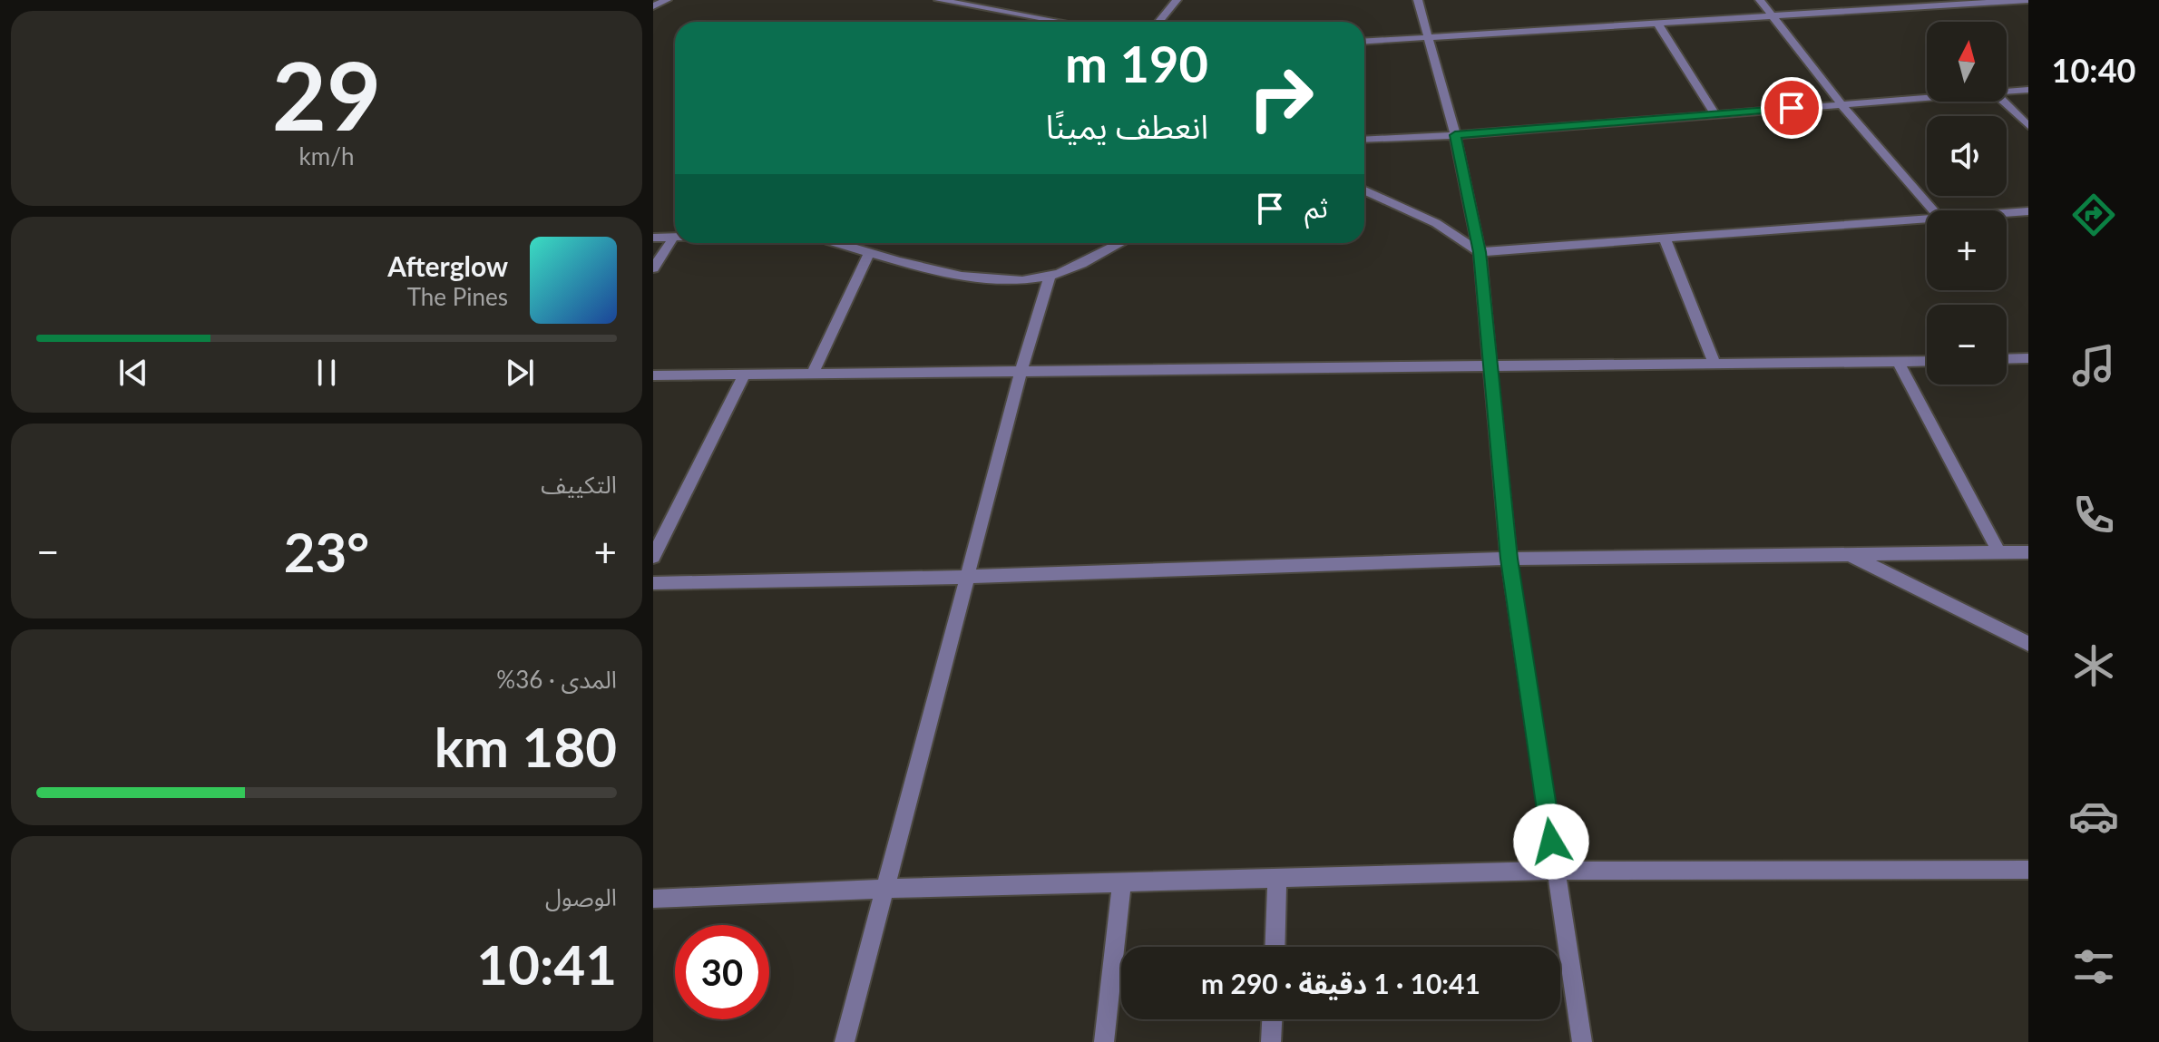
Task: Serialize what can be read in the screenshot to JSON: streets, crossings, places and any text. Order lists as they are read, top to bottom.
{
  "north": "top",
  "page": {
    "tabs": "10:40",
    "tile": [
      ["29", "km/h"],
      "التكييف",
      ["المدى · 36%", "180 km"],
      ["الوصول", "10:41"]
    ],
    "map_buttons": ["+", "−"],
    "turn": ["190 m", "انعطف يمينًا"],
    "then": "ثم",
    "song": ["Afterglow", "The Pines"],
    "heat": ["−", "23°", "+"],
    "limit": "30",
    "trip": "10:41 · 1 دقيقة · 290 m"
  }
}
